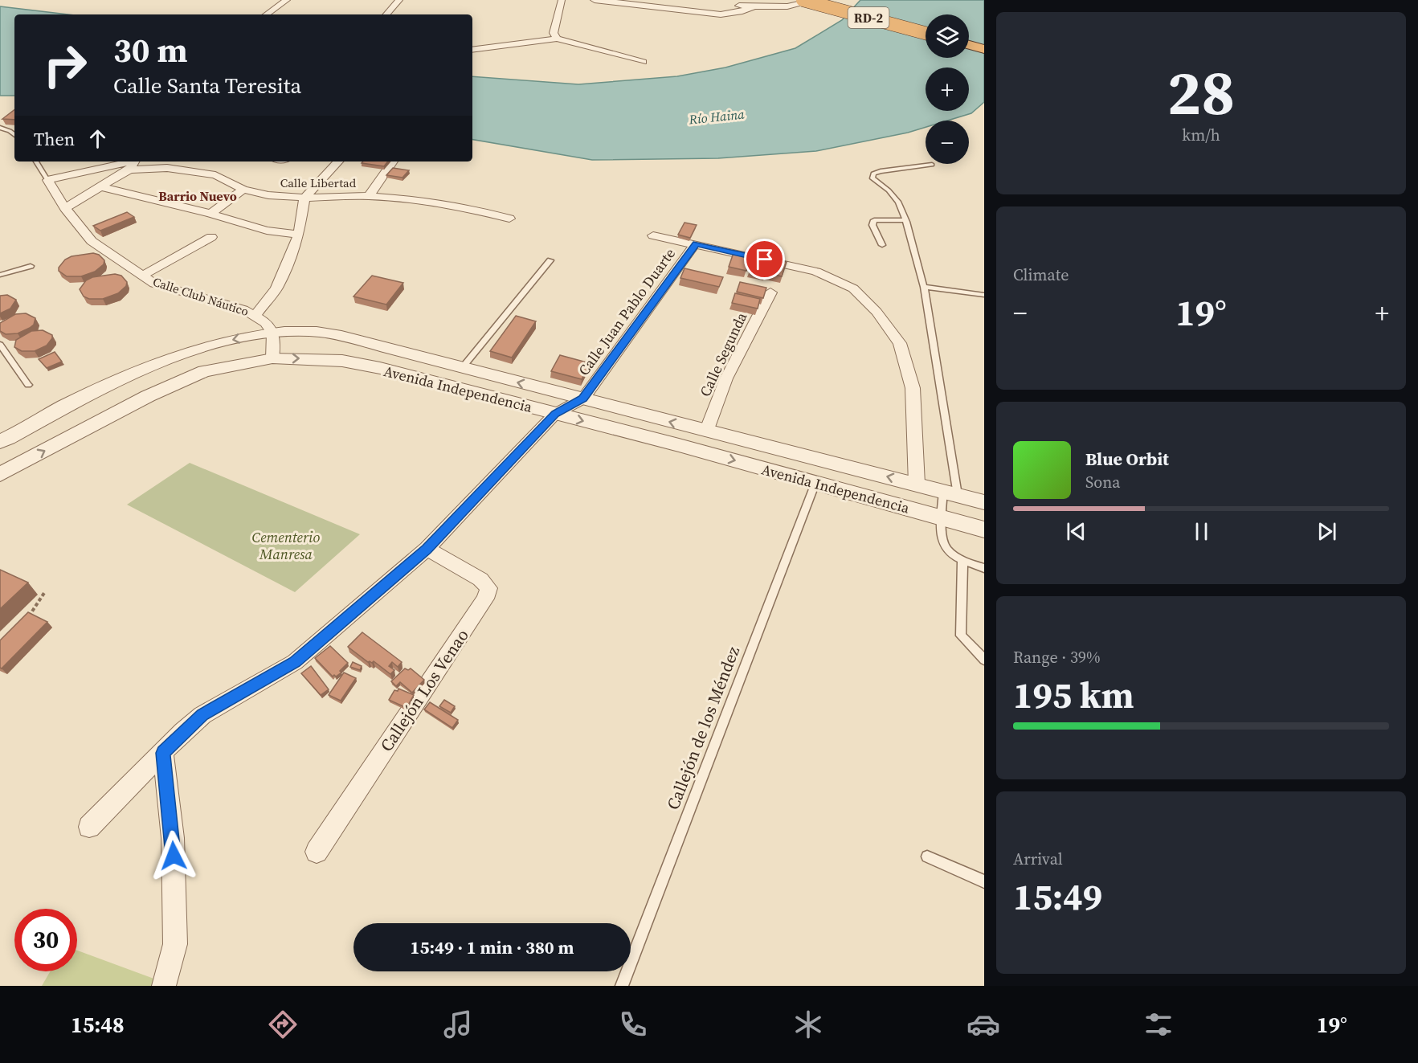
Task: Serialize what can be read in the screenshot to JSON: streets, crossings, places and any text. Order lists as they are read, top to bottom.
{
  "streets": {
    "highway": ["RD-2"],
    "street": [
      "Calle Libertad",
      "Calle Club Náutico",
      "Calle Juan Pablo Duarte",
      "Calle Segunda",
      "Avenida Independencia",
      "Callejón Los Venao"
    ],
    "lane": ["Callejón de los Méndez"]
  },
  "crossings": [
    ["Calle Libertad", "Calle Club Náutico"],
    ["Calle Club Náutico", "Avenida Independencia"],
    ["Calle Juan Pablo Duarte", "Avenida Independencia"],
    ["Calle Segunda", "Avenida Independencia"],
    ["Avenida Independencia", "Callejón de los Méndez"]
  ],
  "districts": ["Barrio Nuevo"],
  "water": ["Río Haina"],
  "parks": ["Cementerio Manresa"],
  "page": {
    "tile": [
      ["28", "km/h"],
      "Climate",
      ["Range · 39%", "195 km"],
      ["Arrival", "15:49"]
    ],
    "map_buttons": ["+", "−"],
    "turn": ["30 m", "Calle Santa Teresita"],
    "then": "Then",
    "heat": ["−", "19°", "+"],
    "song": ["Blue Orbit", "Sona"],
    "limit": "30",
    "trip": "15:49 · 1 min · 380 m",
    "tabs": ["15:48", "19°"]
  }
}
